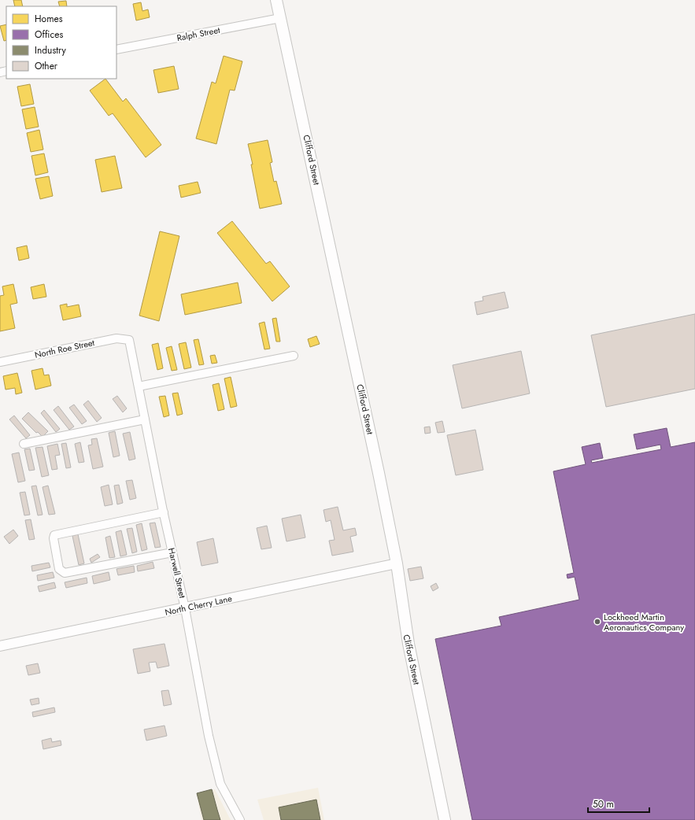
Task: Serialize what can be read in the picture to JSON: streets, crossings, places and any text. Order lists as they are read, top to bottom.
{
  "streets": {
    "main road": ["Clifford Street"],
    "street": [
      "Ralph Street",
      "North Roe Street",
      "Harwell Street",
      "North Cherry Lane"
    ]
  },
  "crossings": [
    ["Ralph Street", "Clifford Street"],
    ["Clifford Street", "North Cherry Lane"],
    ["North Roe Street", "Harwell Street"],
    ["Harwell Street", "North Cherry Lane"]
  ],
  "places": ["Lockheed Martin Aeronautics Company"],
  "legend": [
    "Homes",
    "Offices",
    "Industry",
    "Other"
  ],
  "scale_bar": "50 m"
}
